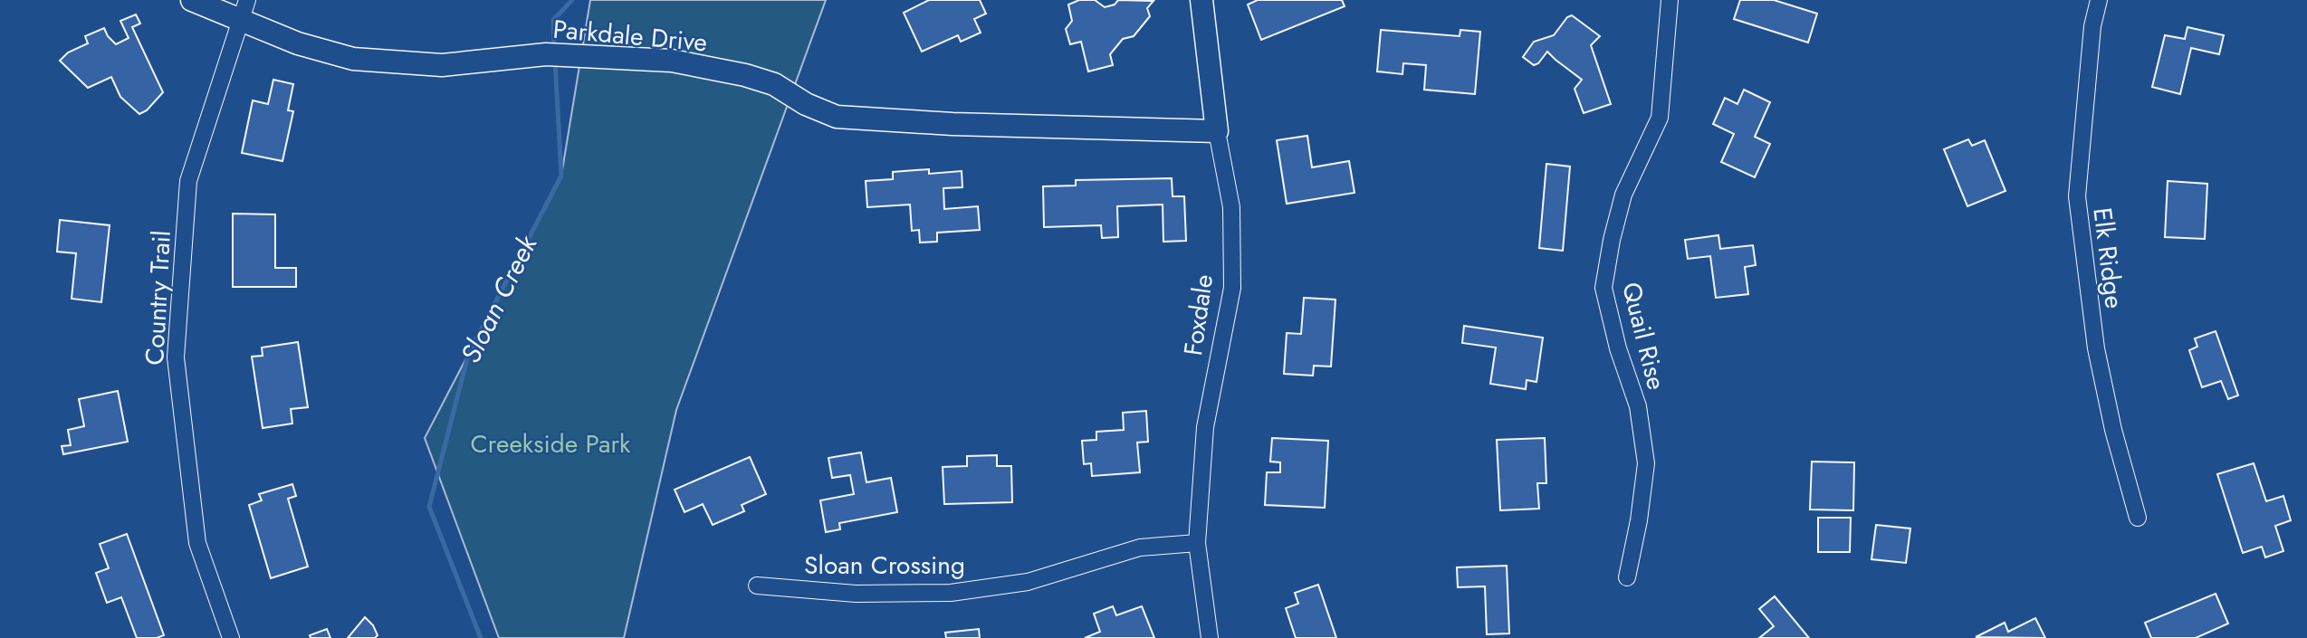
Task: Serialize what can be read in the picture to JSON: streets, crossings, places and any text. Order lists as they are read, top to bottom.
{
  "streets": {
    "street": [
      "Parkdale Drive",
      "Elk Ridge",
      "Country Trail",
      "Foxdale",
      "Quail Rise",
      "Sloan Crossing"
    ]
  },
  "crossings": [
    ["Parkdale Drive", "Country Trail"],
    ["Parkdale Drive", "Foxdale"],
    ["Foxdale", "Sloan Crossing"]
  ],
  "water": ["Sloan Creek"],
  "parks": ["Creekside Park"]
}
